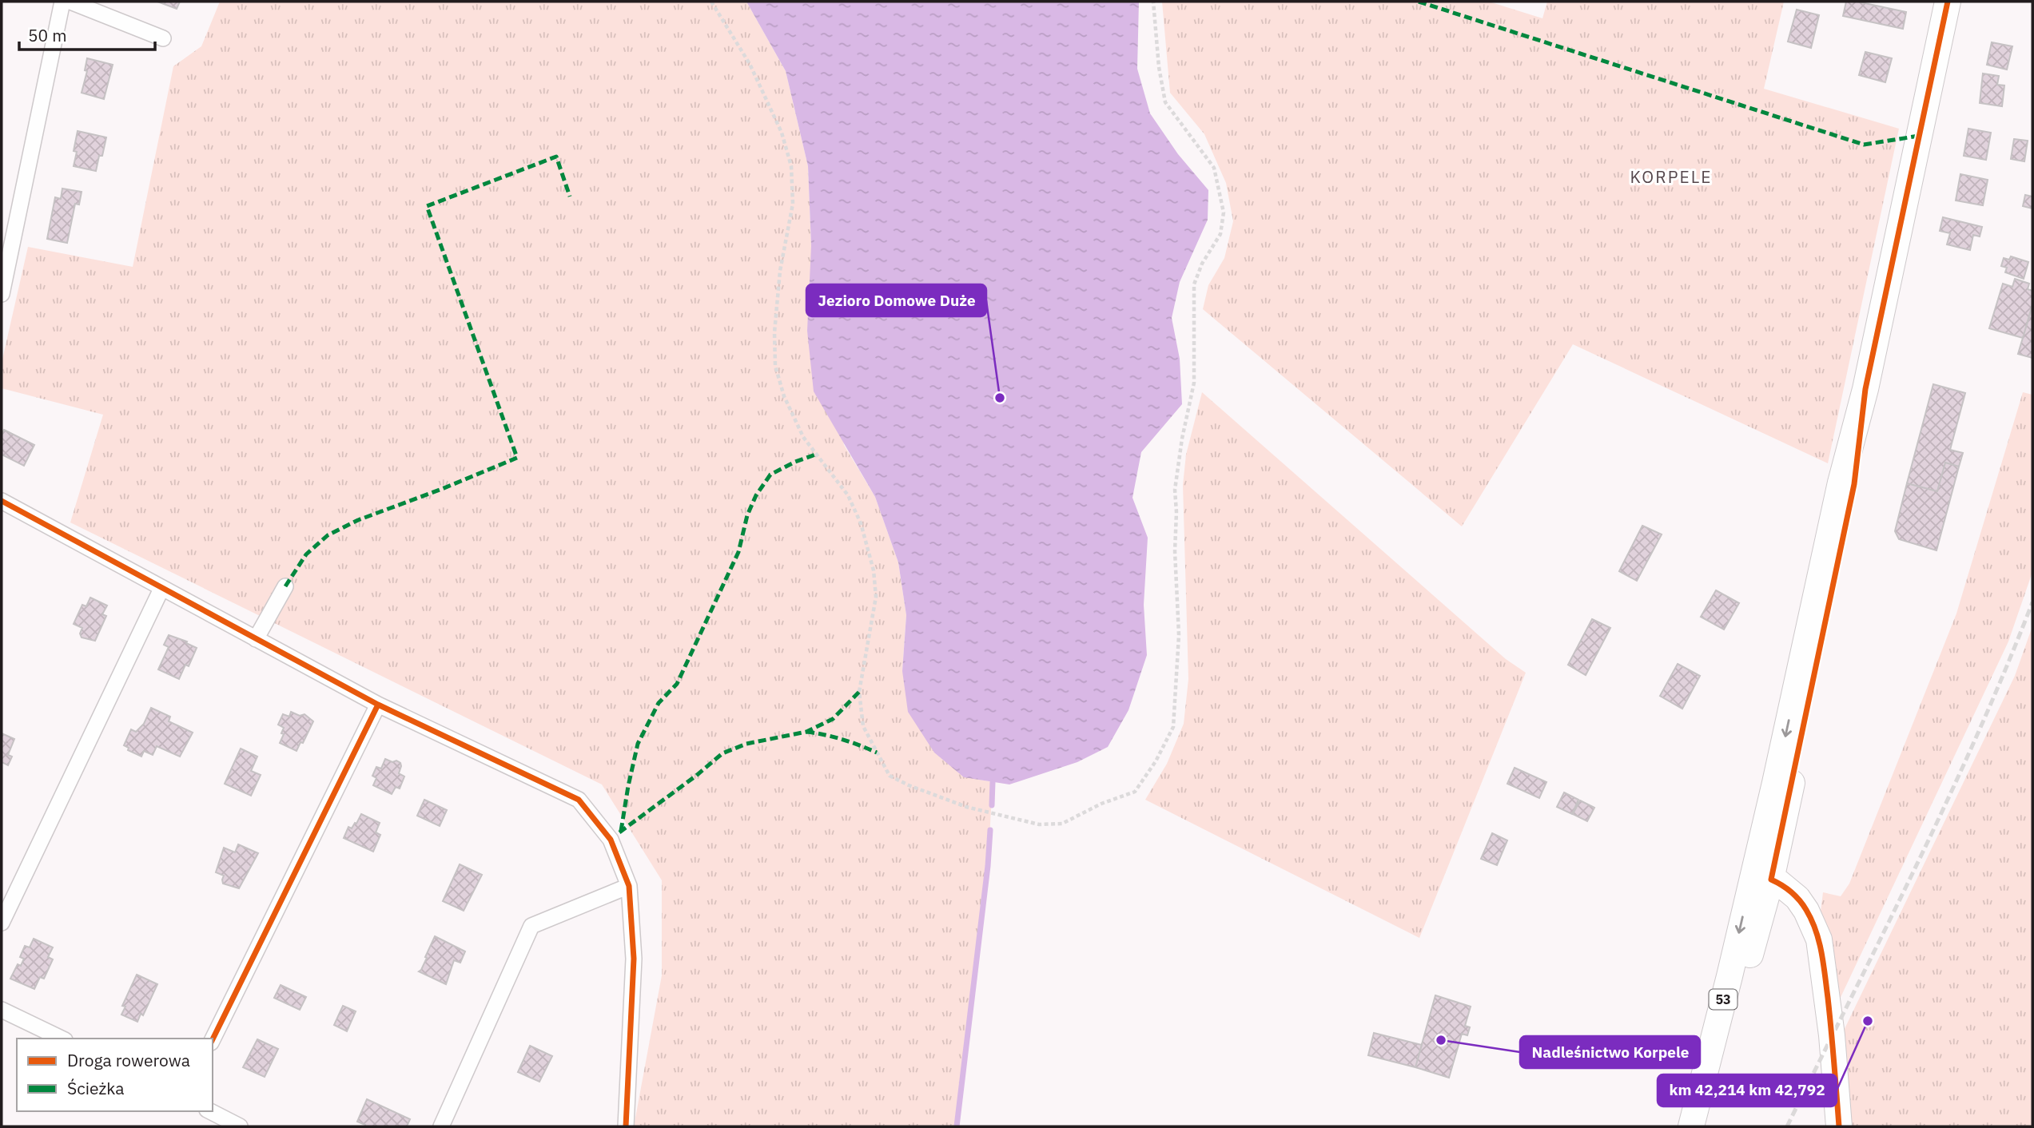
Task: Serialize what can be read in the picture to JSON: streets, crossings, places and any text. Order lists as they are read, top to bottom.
{
  "streets": {
    "main road": ["53"]
  },
  "districts": ["KORPELE"],
  "places": ["Jezioro Domowe Duże", "km 42,214 km 42,792", "Nadleśnictwo Korpele"],
  "legend": ["Droga rowerowa", "Ścieżka"],
  "scale_bar": "50 m"
}
